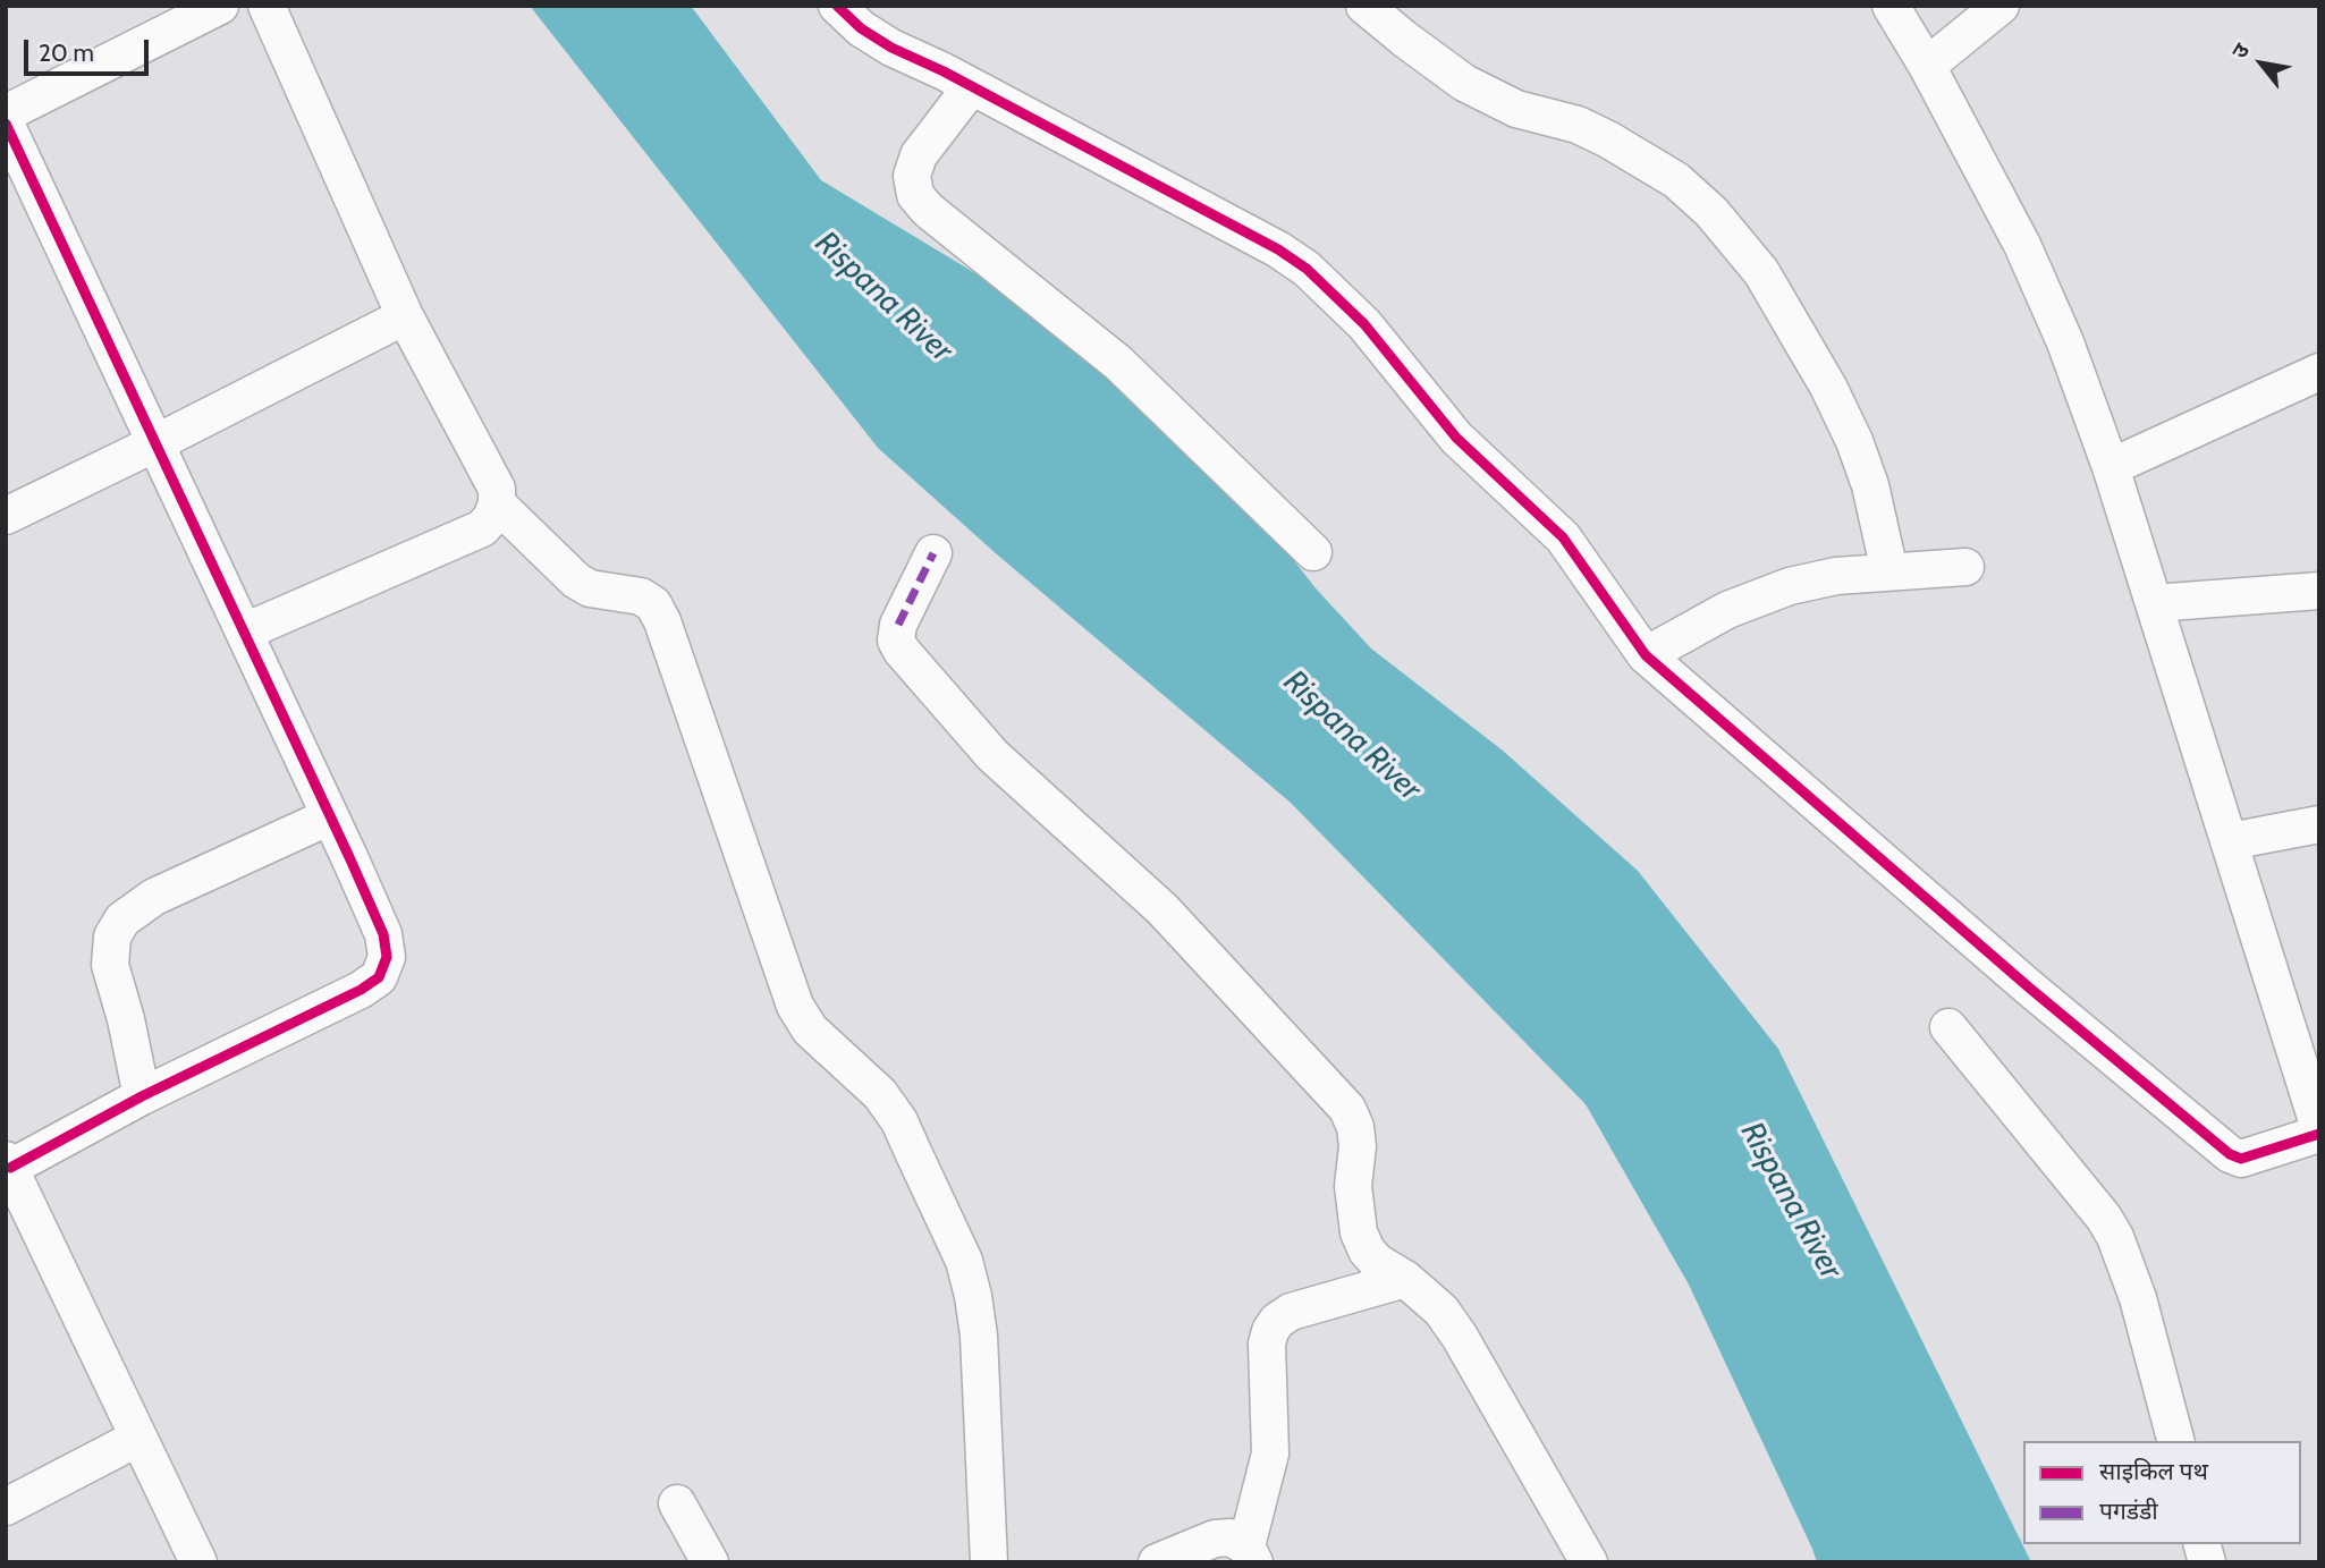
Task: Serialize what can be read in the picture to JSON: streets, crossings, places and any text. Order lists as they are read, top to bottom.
{
  "water": ["Rispana River"],
  "legend": ["साइकिल पथ", "पगडंडी"],
  "scale_bar": "20 m",
  "north": "top left"
}
